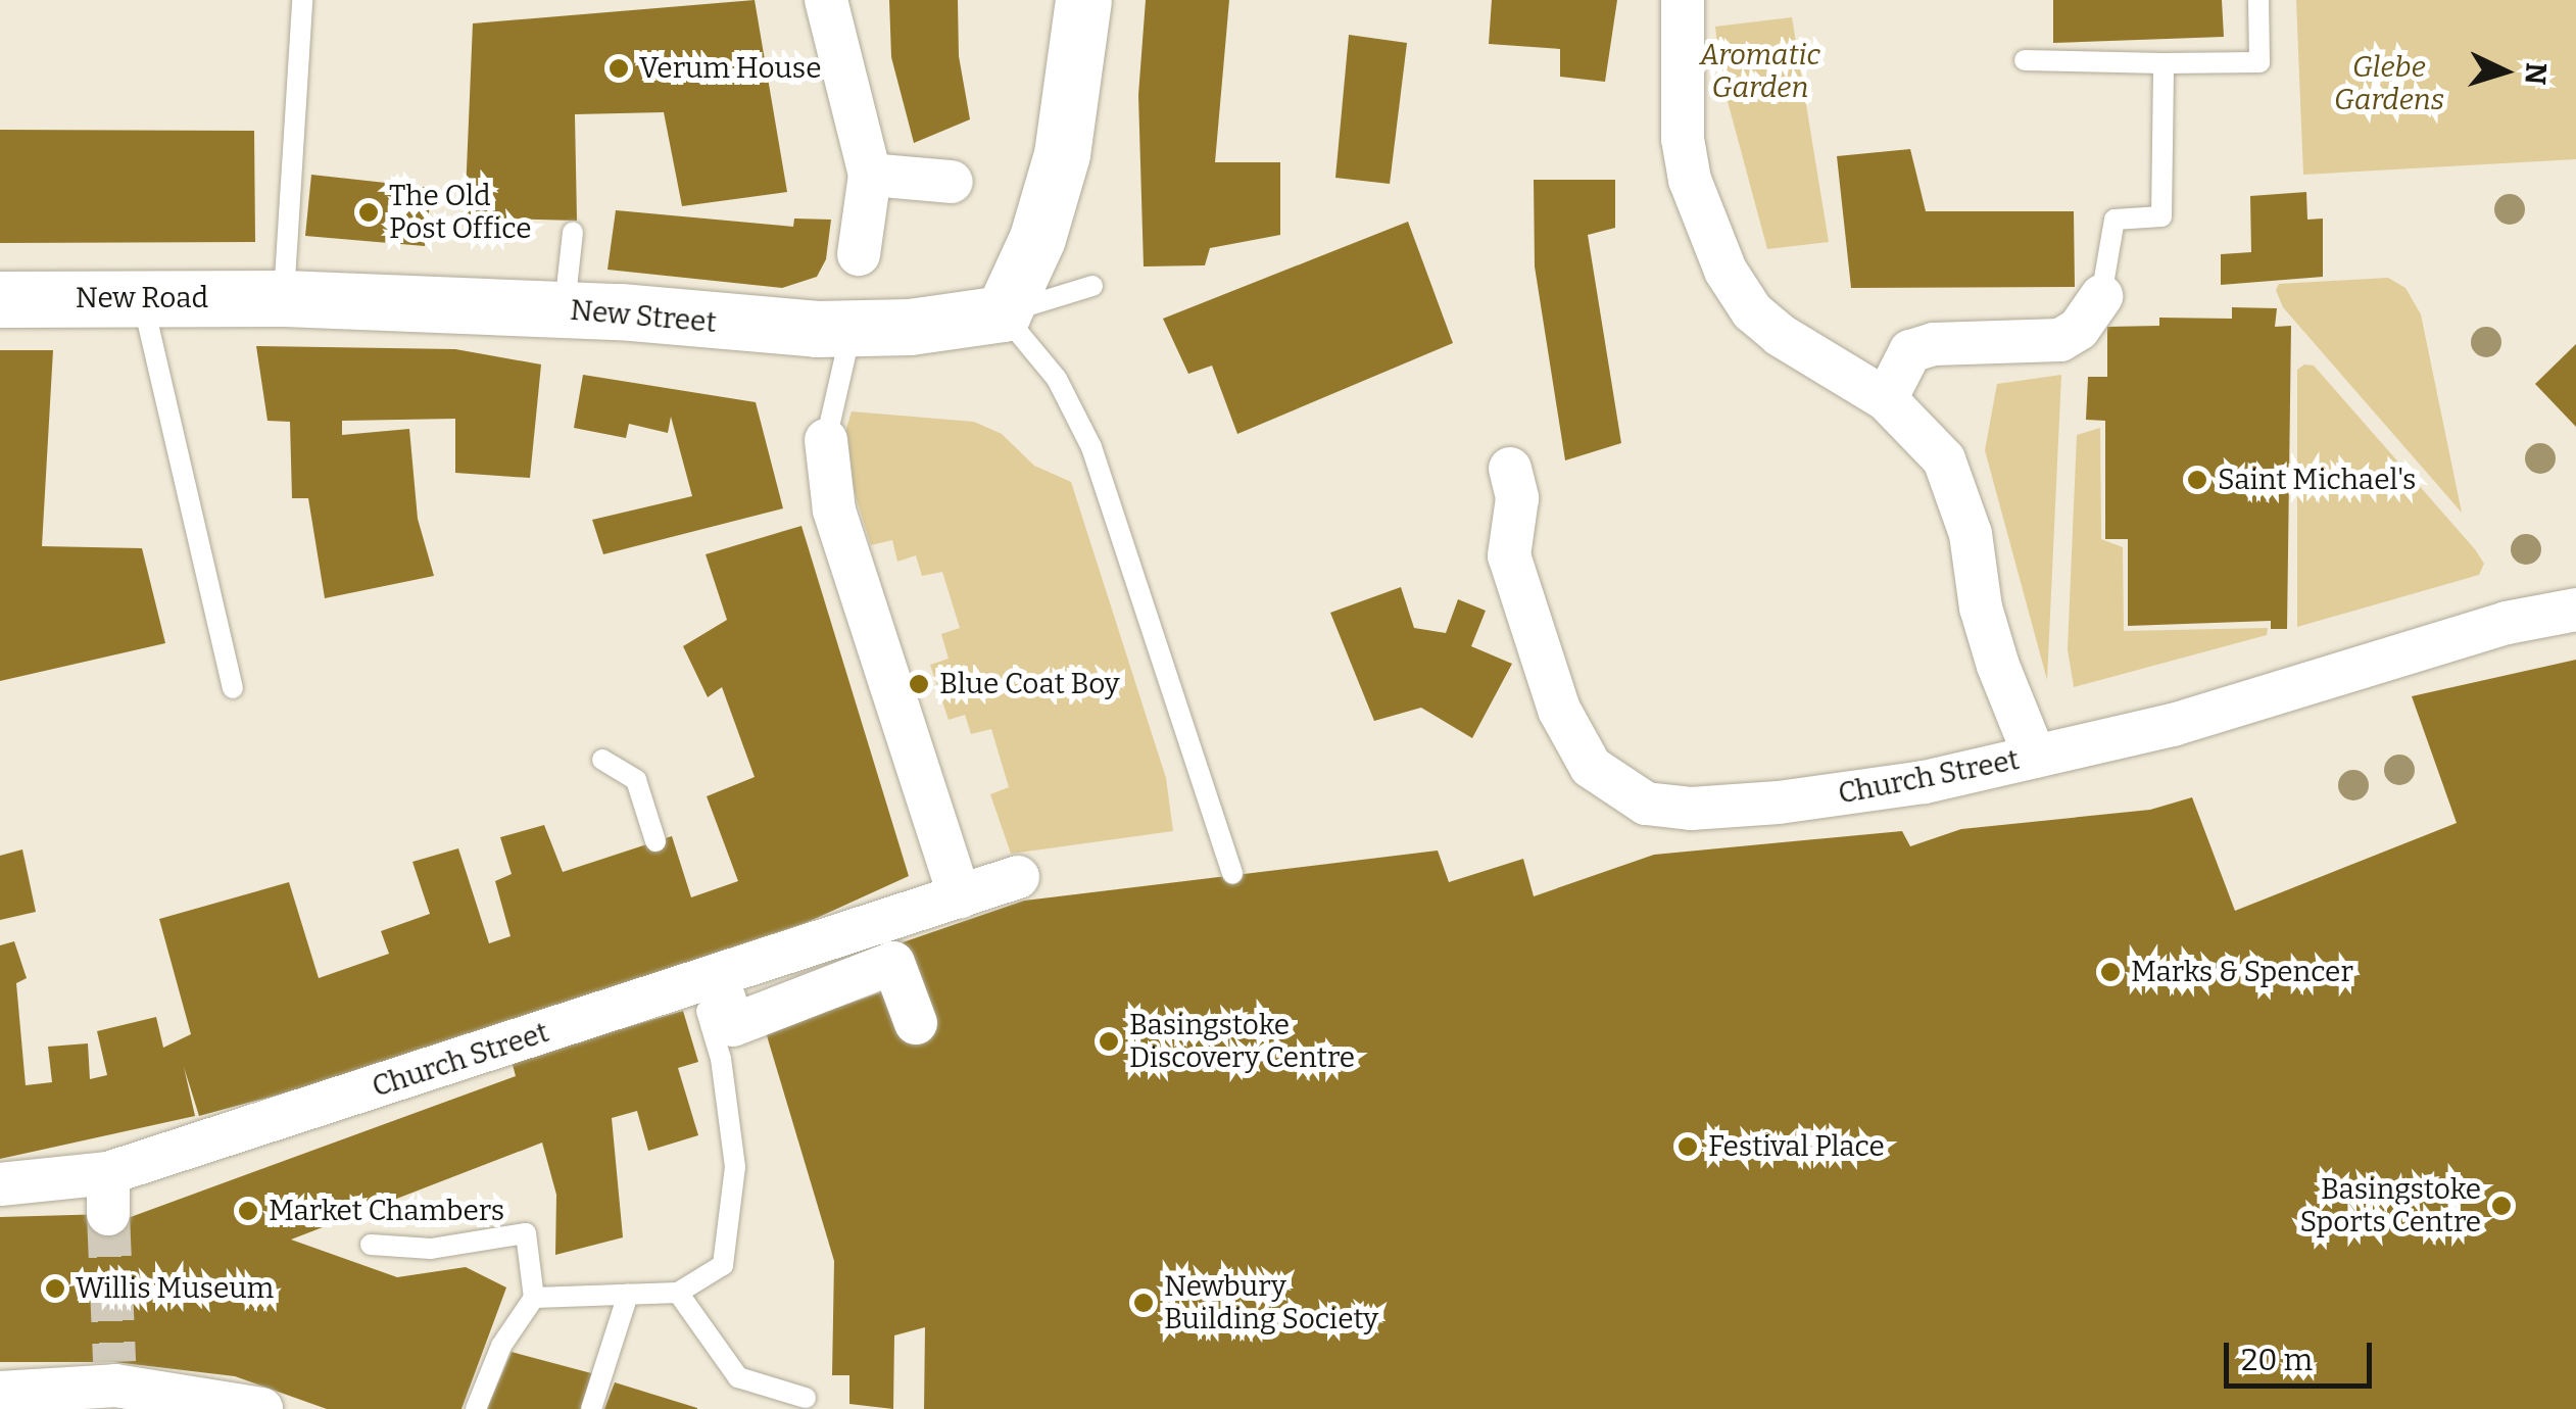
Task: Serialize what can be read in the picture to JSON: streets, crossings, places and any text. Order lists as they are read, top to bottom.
{
  "streets": {
    "street": ["New Road", "New Street", "Church Street"]
  },
  "crossings": [
    ["New Road", "New Street"]
  ],
  "parks": ["Aromatic Garden", "Glebe Gardens"],
  "places": [
    "Verum House",
    "The Old Post Office",
    "Saint Michael's",
    "Blue Coat Boy",
    "Marks & Spencer",
    "Basingstoke Discovery Centre",
    "Festival Place",
    "Basingstoke Sports Centre",
    "Market Chambers",
    "Willis Museum",
    "Newbury Building Society"
  ],
  "scale_bar": "20 m",
  "north": "right"
}
